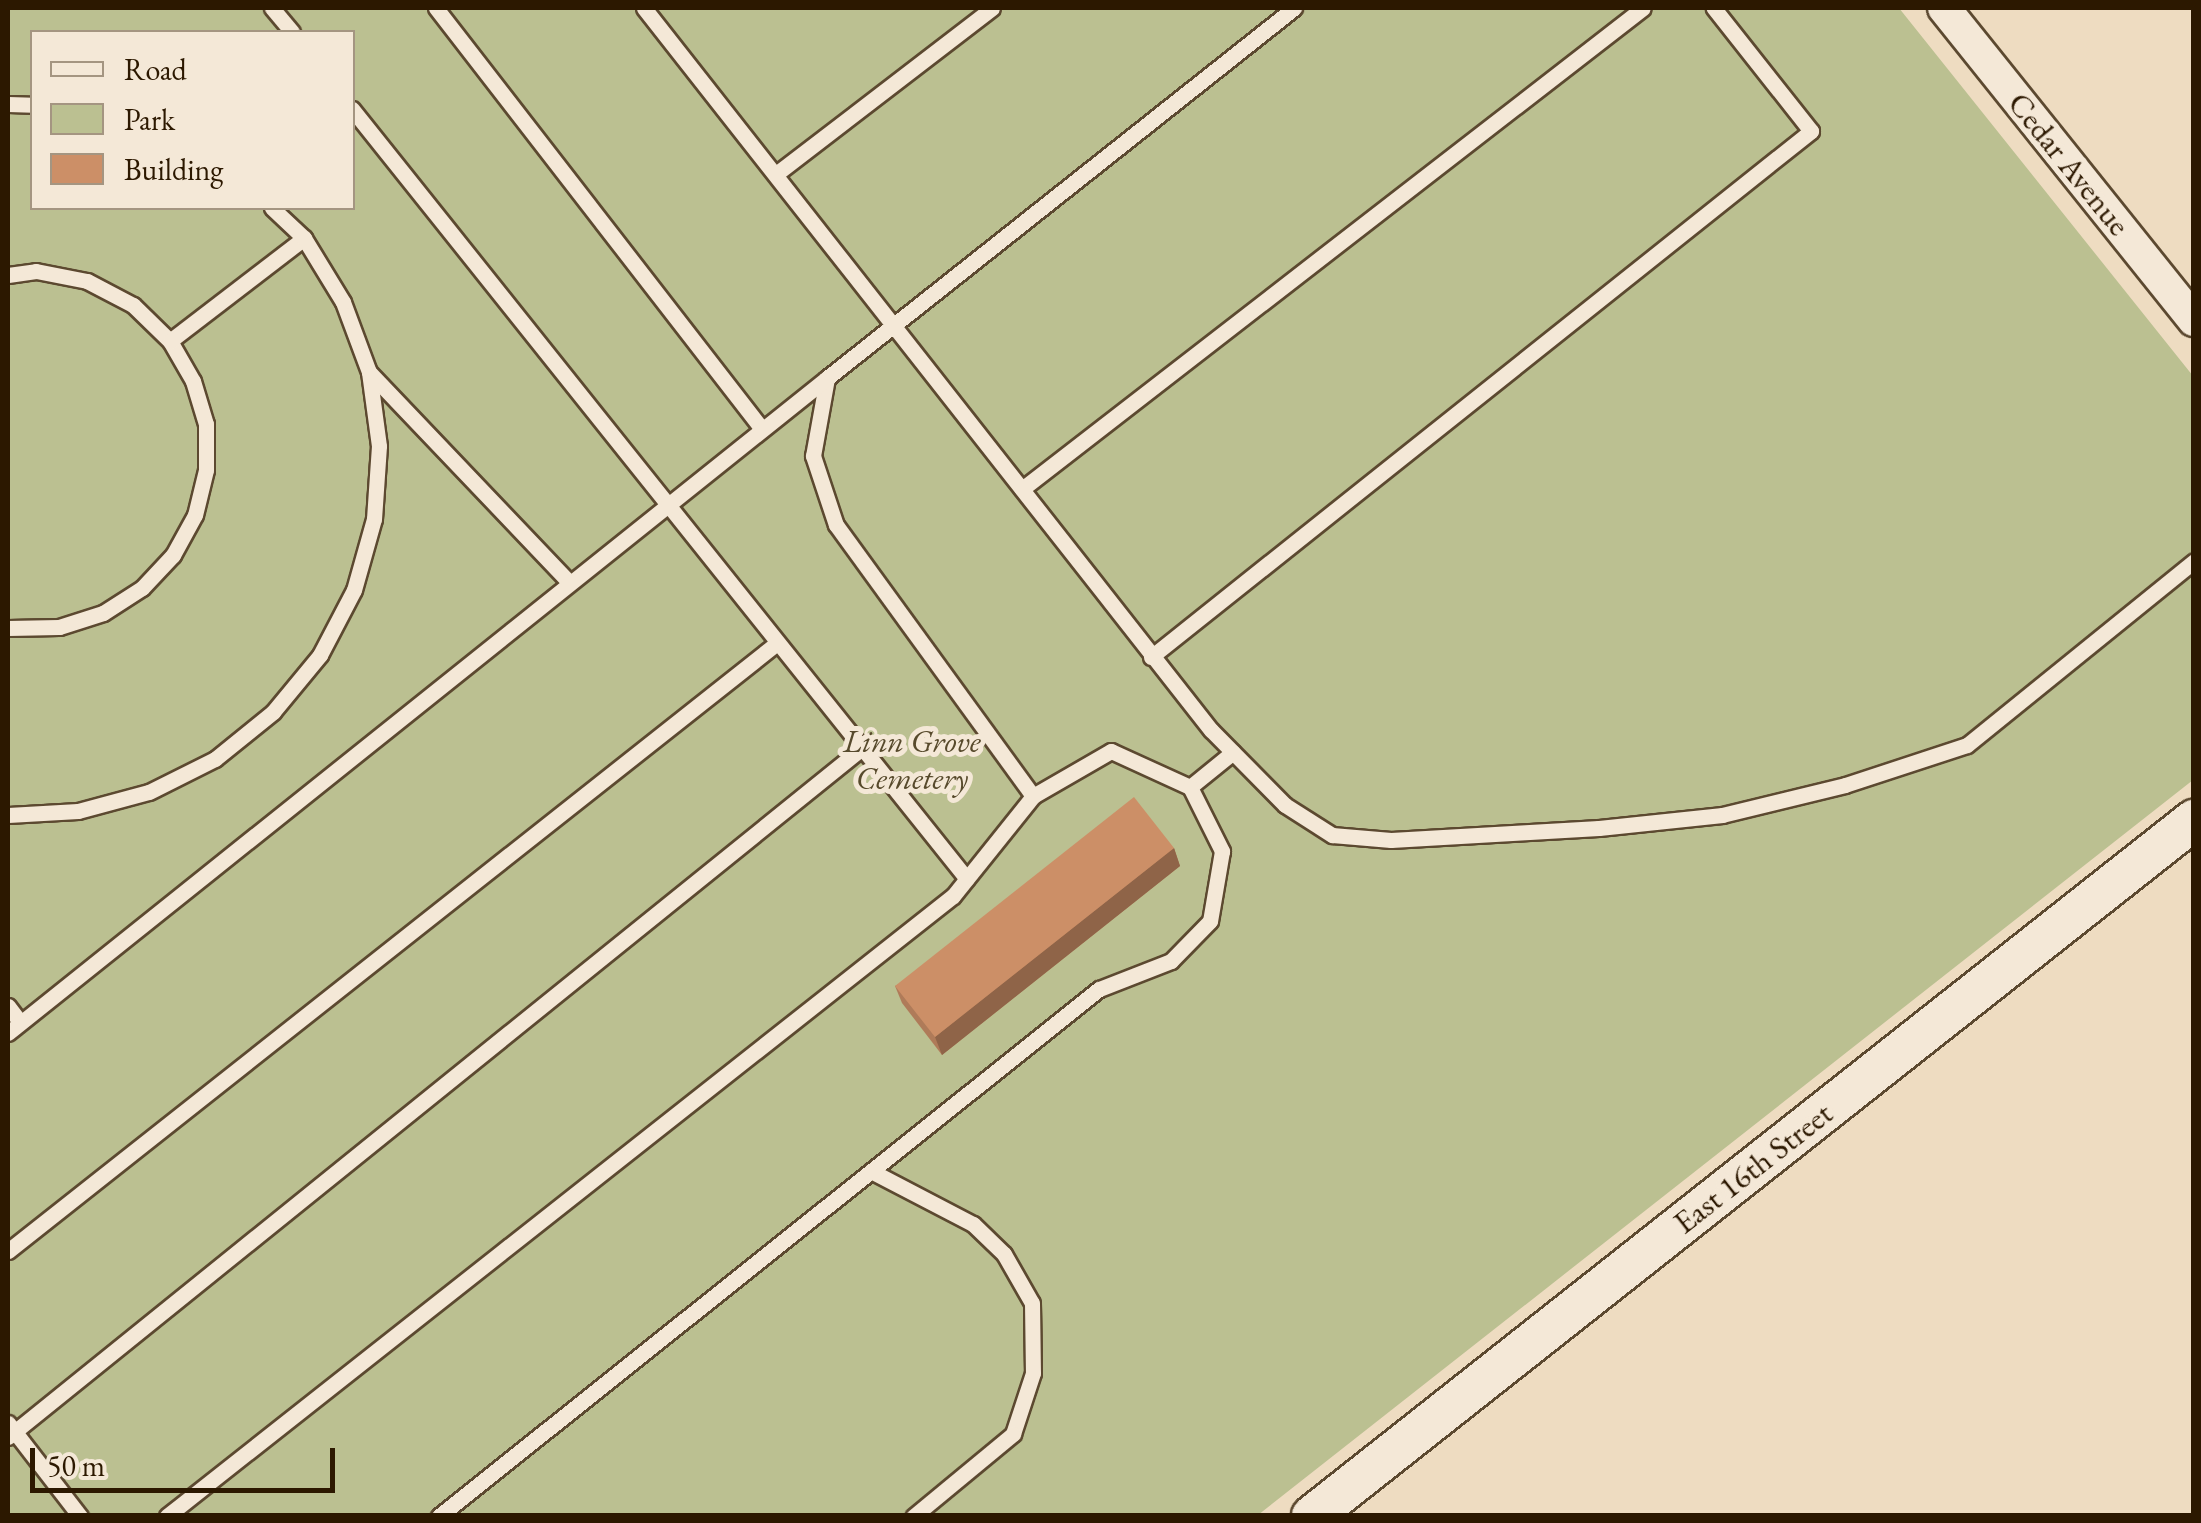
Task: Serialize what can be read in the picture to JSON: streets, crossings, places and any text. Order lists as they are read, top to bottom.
{
  "streets": {
    "street": ["Cedar Avenue", "East 16th Street"]
  },
  "parks": ["Linn Grove Cemetery"],
  "legend": ["Road", "Park", "Building"],
  "scale_bar": "50 m"
}
